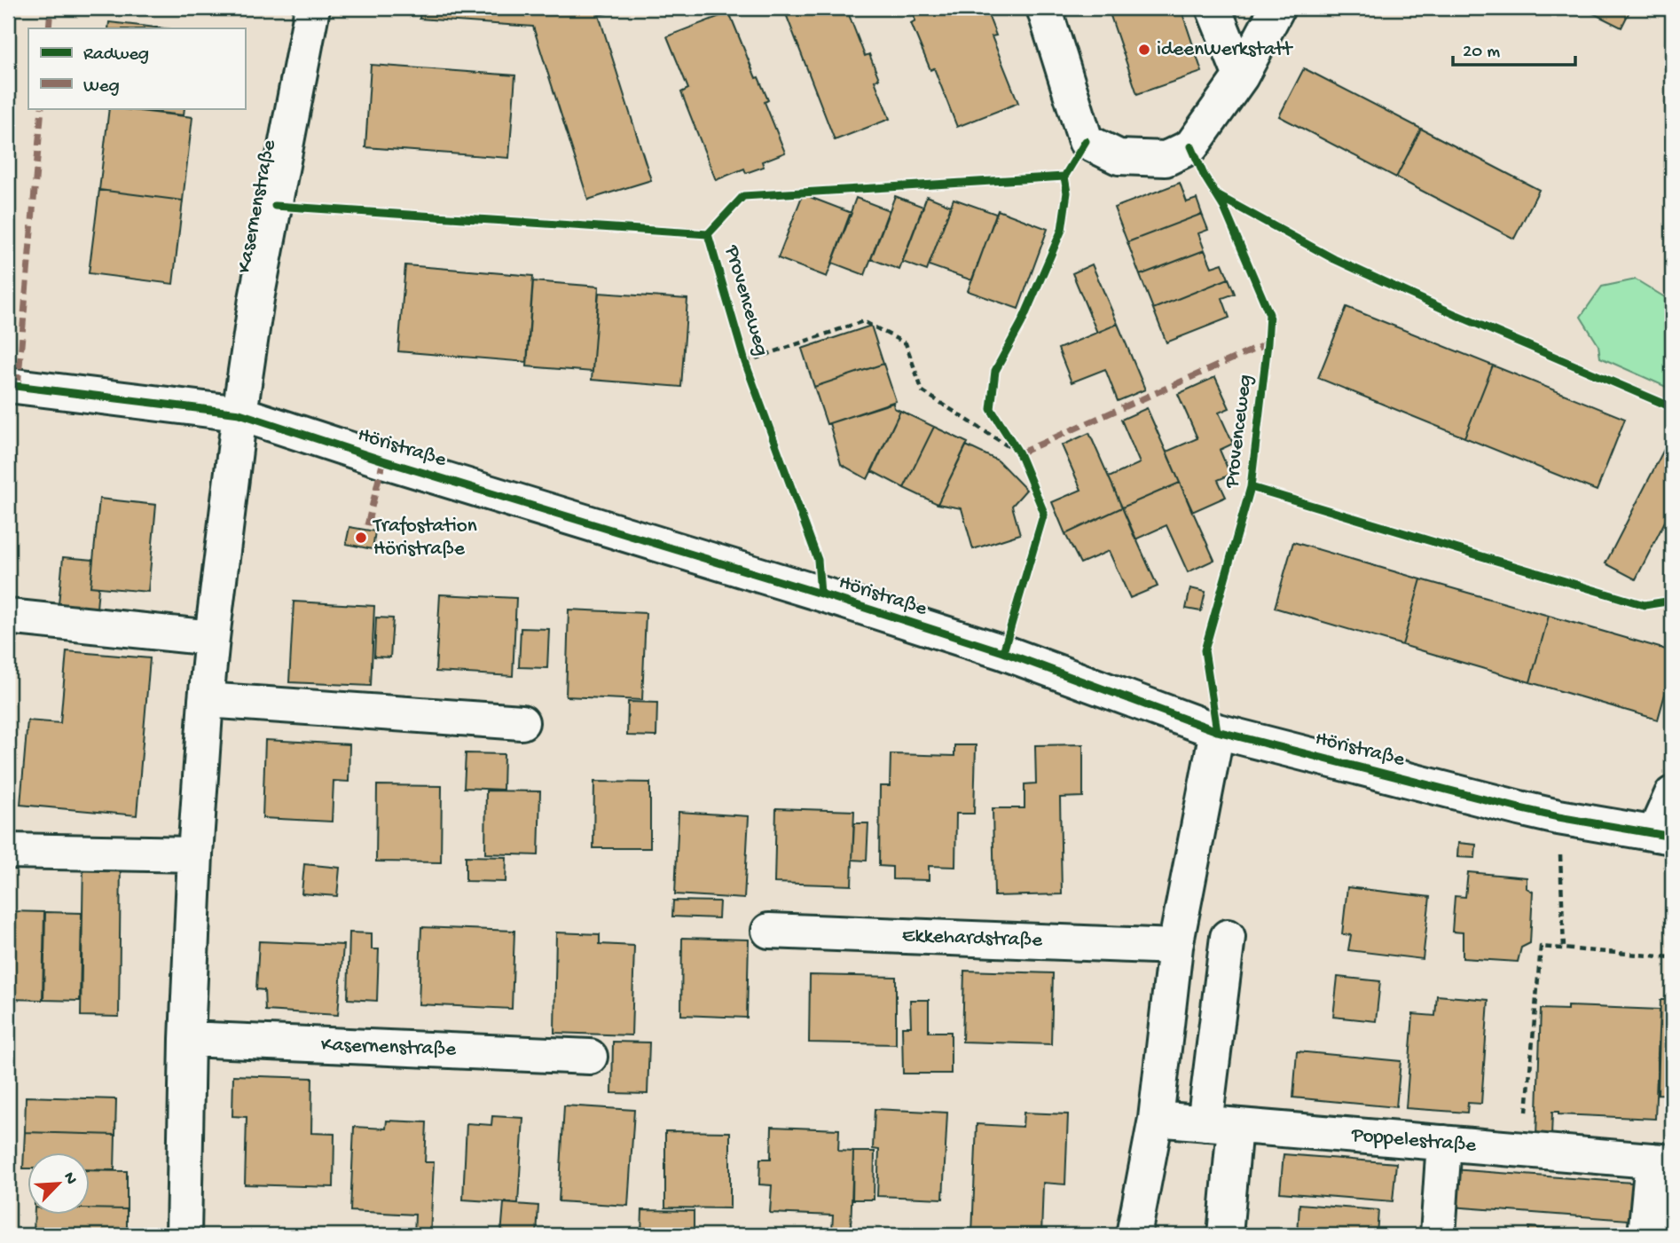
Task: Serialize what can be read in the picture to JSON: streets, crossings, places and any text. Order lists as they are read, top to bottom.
{
  "streets": {
    "street": [
      "Kasernenstraße",
      "Höristraße",
      "Ekkehardstraße",
      "Poppelestraße"
    ],
    "cycle path": ["Provenceweg"]
  },
  "crossings": [
    ["Kasernenstraße", "Höristraße"]
  ],
  "places": ["ideenWerkstatt", "Trafostation Höristraße"],
  "legend": ["Radweg", "Weg"],
  "scale_bar": "20 m",
  "north": "top right"
}
